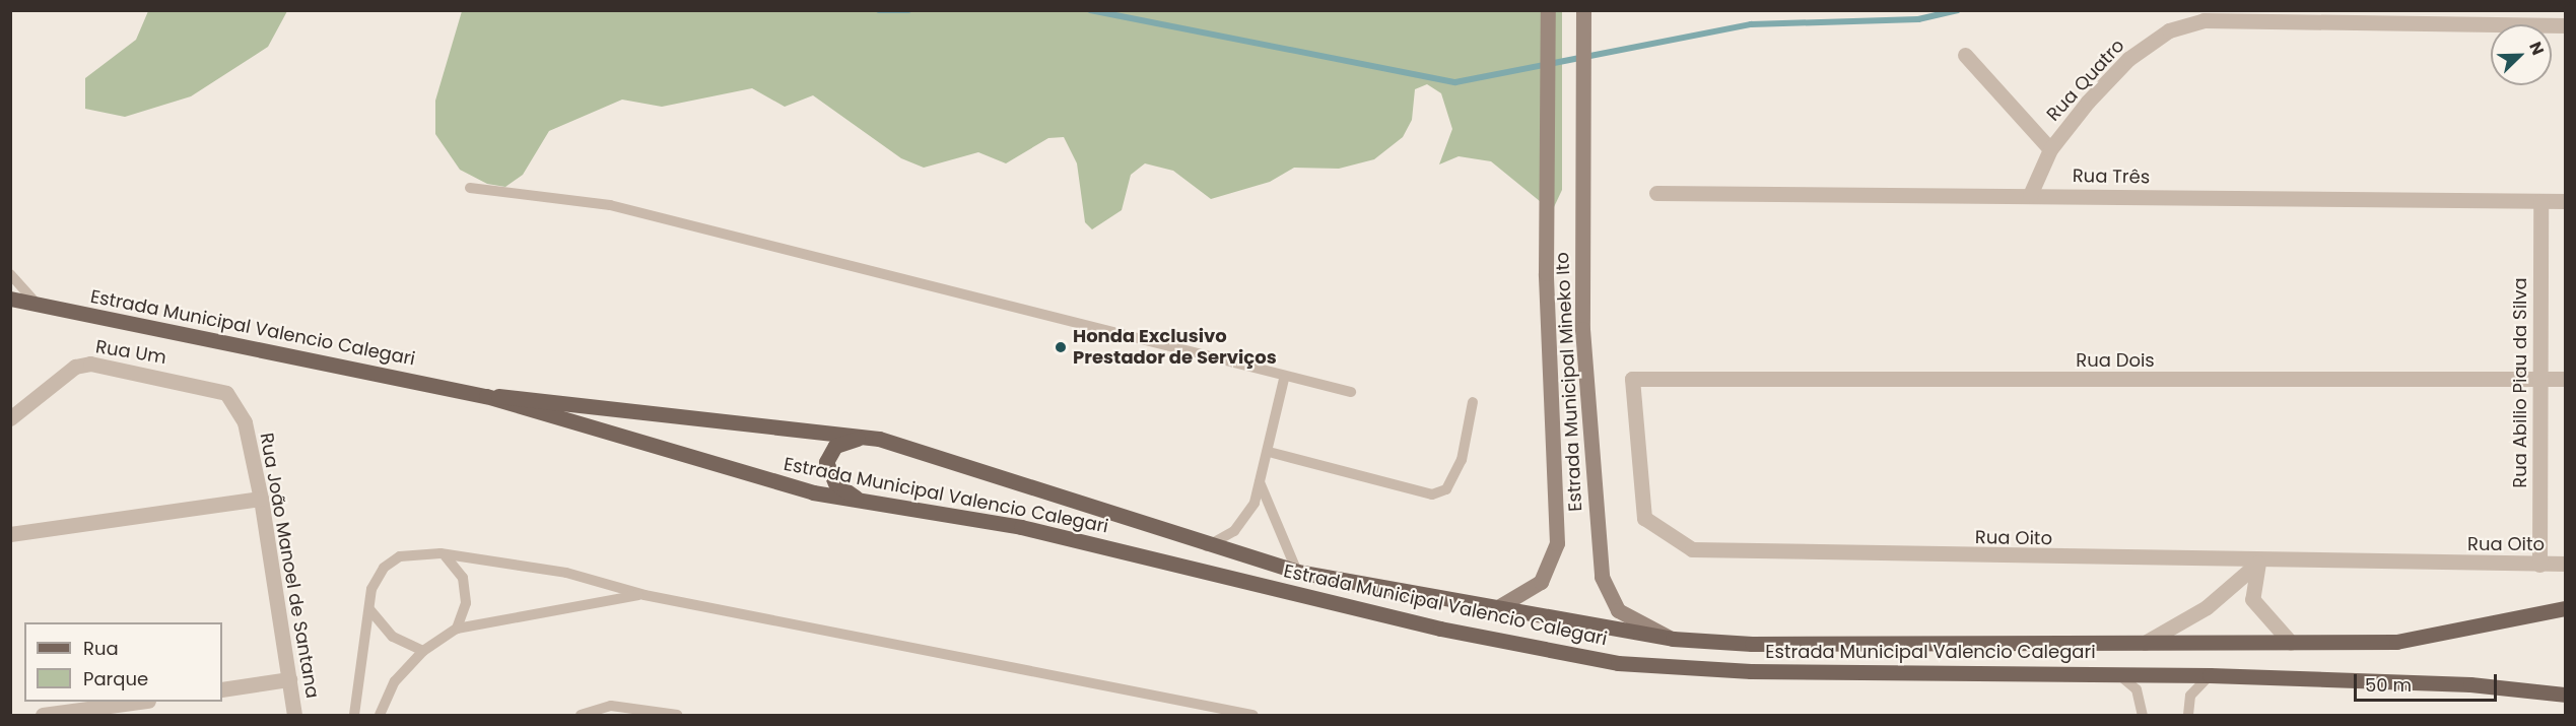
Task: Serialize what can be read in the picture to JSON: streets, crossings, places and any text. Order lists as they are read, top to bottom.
{
  "streets": {
    "main road": ["Estrada Municipal Valencio Calegari"],
    "street": [
      "Rua Quatro",
      "Rua Três",
      "Rua Um",
      "Rua Dois",
      "Estrada Municipal Mineko Ito",
      "Rua Abilio Piau da Silva",
      "Rua Oito",
      "Rua João Manoel de Santana"
    ]
  },
  "crossings": [
    ["Rua Quatro", "Rua Três"],
    ["Rua Três", "Rua Abilio Piau da Silva"],
    ["Estrada Municipal Valencio Calegari", "Estrada Municipal Mineko Ito"],
    ["Rua Um", "Rua João Manoel de Santana"],
    ["Rua Dois", "Rua Abilio Piau da Silva"],
    ["Rua Dois", "Rua Oito"],
    ["Rua Abilio Piau da Silva", "Rua Oito"]
  ],
  "places": ["Honda Exclusivo Prestador de Serviços"],
  "legend": ["Rua", "Parque"],
  "scale_bar": "50 m",
  "north": "top right"
}
